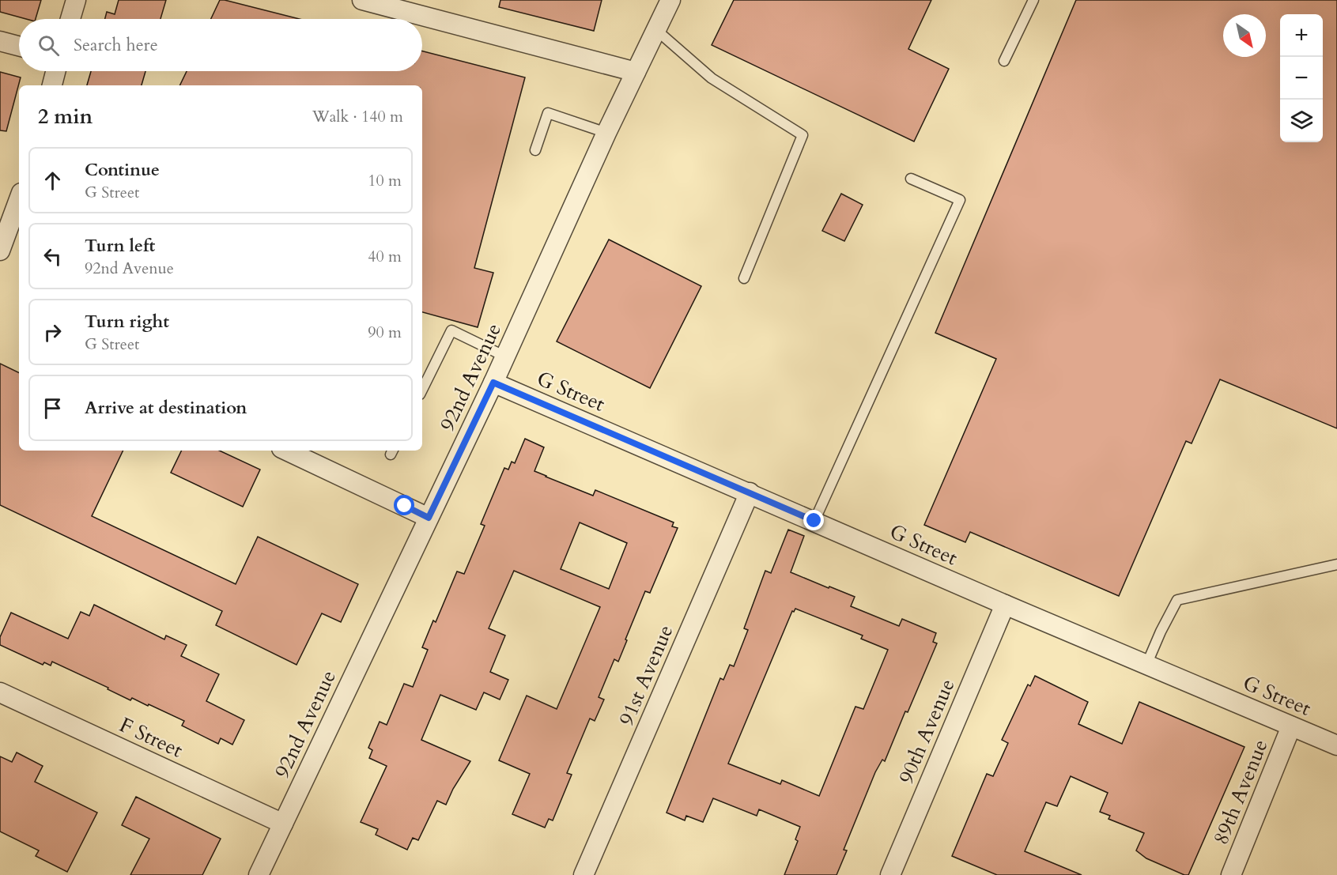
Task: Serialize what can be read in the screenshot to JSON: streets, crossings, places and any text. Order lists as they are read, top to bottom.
{
  "streets": {
    "street": [
      "92nd Avenue",
      "G Street",
      "91st Avenue",
      "90th Avenue",
      "F Street",
      "89th Avenue"
    ]
  },
  "crossings": [
    ["92nd Avenue", "G Street"],
    ["92nd Avenue", "F Street"],
    ["G Street", "91st Avenue"],
    ["G Street", "90th Avenue"],
    ["G Street", "89th Avenue"]
  ],
  "north": "bottom right",
  "page": {
    "map_buttons": ["+", "−"],
    "search": "Search here",
    "heading": ["2 min", "Walk · 140 m"],
    "list": [
      ["Continue", "G Street", "10 m"],
      ["Turn left", "92nd Avenue", "40 m"],
      ["Turn right", "G Street", "90 m"],
      "Arrive at destination"
    ]
  }
}
